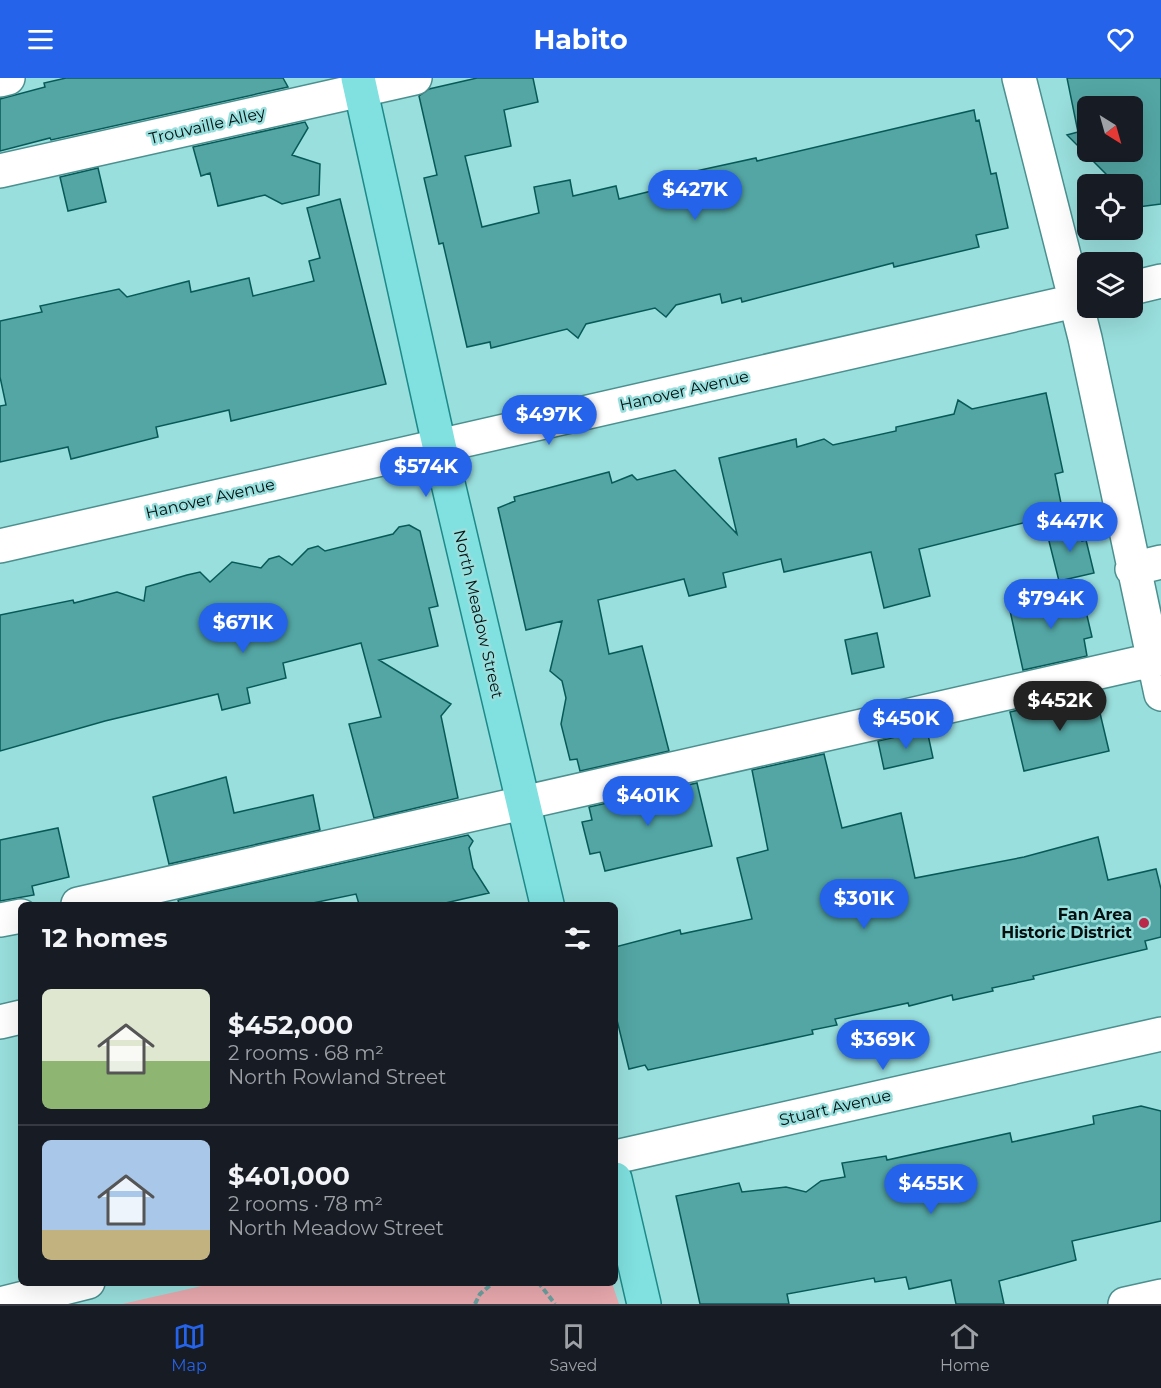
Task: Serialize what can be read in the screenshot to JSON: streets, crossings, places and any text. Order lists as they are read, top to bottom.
{
  "streets": {
    "main road": ["North Meadow Street"],
    "street": ["Trouvaille Alley", "Hanover Avenue", "Stuart Avenue"]
  },
  "crossings": [
    ["Trouvaille Alley", "North Meadow Street"],
    ["Hanover Avenue", "North Meadow Street"]
  ],
  "places": ["Fan Area Historic District"],
  "north": "bottom right",
  "page": {
    "header": "Habito",
    "price": [
      "$427K",
      "$497K",
      "$574K",
      "$447K",
      "$794K",
      "$671K",
      "$452K",
      "$450K",
      "$401K",
      "$301K",
      "$369K",
      "$455K"
    ],
    "heading": "12 homes",
    "list": [
      {
        "name": "$452,000",
        "note": "2 rooms · 68 m² · North Rowland Street"
      },
      {
        "name": "$401,000",
        "note": "2 rooms · 78 m² · North Meadow Street"
      }
    ],
    "tabs": ["Map", "Saved", "Home"]
  }
}
